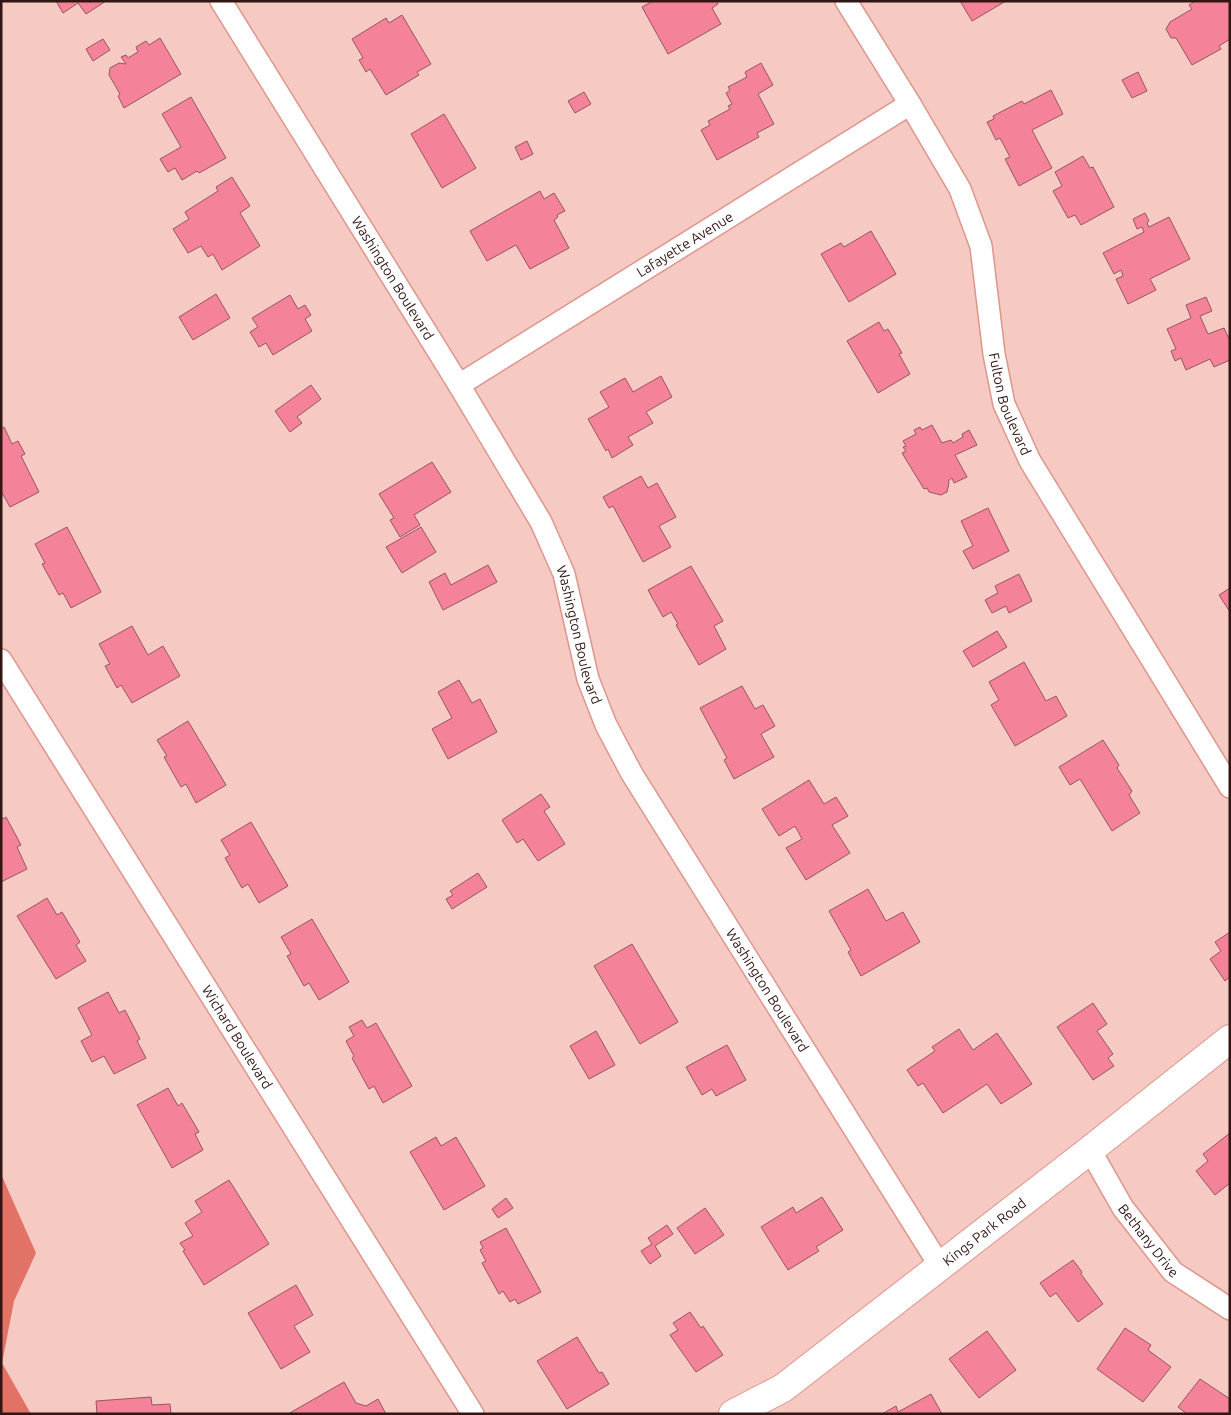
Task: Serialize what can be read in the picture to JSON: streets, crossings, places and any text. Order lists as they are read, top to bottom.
{
  "streets": {
    "street": [
      "Lafayette Avenue",
      "Washington Boulevard",
      "Fulton Boulevard",
      "Wichard Boulevard",
      "Kings Park Road",
      "Bethany Drive"
    ]
  },
  "crossings": [
    ["Lafayette Avenue", "Washington Boulevard"],
    ["Lafayette Avenue", "Fulton Boulevard"],
    ["Washington Boulevard", "Kings Park Road"],
    ["Kings Park Road", "Bethany Drive"]
  ]
}
